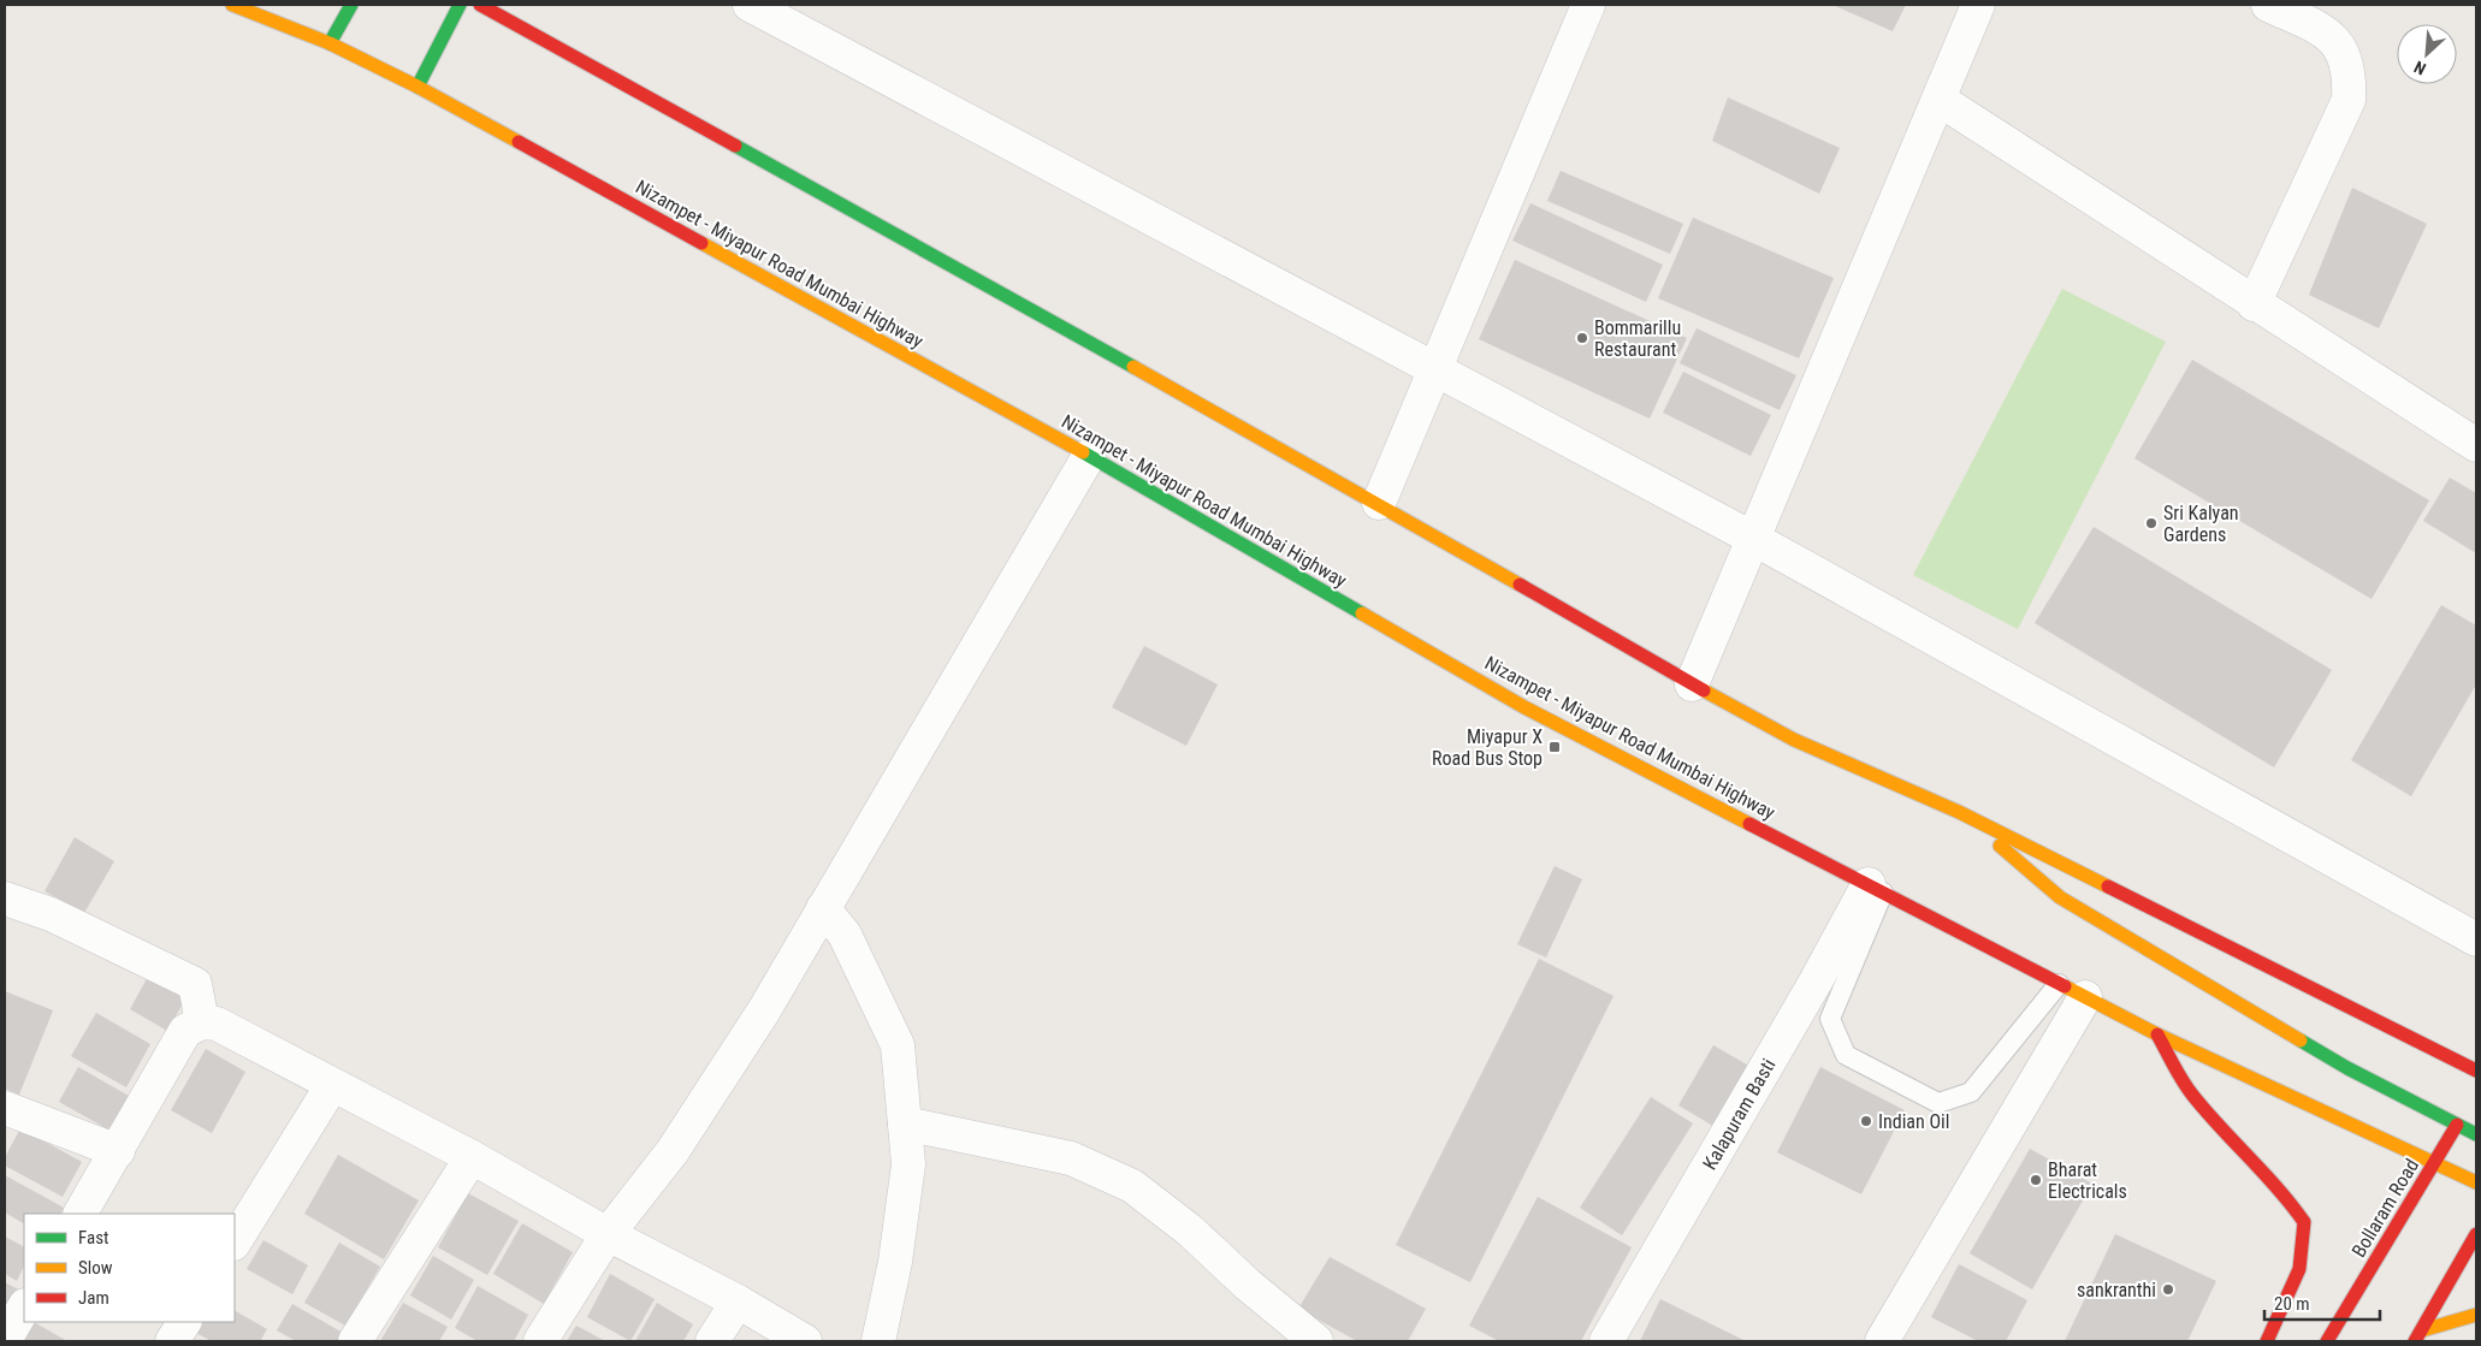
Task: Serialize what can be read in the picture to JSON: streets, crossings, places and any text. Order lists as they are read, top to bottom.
{
  "streets": {
    "main road": ["Nizampet - Miyapur Road Mumbai Highway", "Bollaram Road"],
    "street": ["Kalapuram Basti"]
  },
  "crossings": [
    ["Nizampet - Miyapur Road Mumbai Highway", "Kalapuram Basti"],
    ["Nizampet - Miyapur Road Mumbai Highway", "Bollaram Road"]
  ],
  "places": {
    "other": [
      "Bommarillu Restaurant",
      "Sri Kalyan Gardens",
      "Indian Oil",
      "Bharat Electricals",
      "sankranthi"
    ],
    "transit": ["Miyapur X Road Bus Stop"]
  },
  "legend": ["Fast", "Slow", "Jam"],
  "scale_bar": "20 m",
  "north": "bottom left"
}
